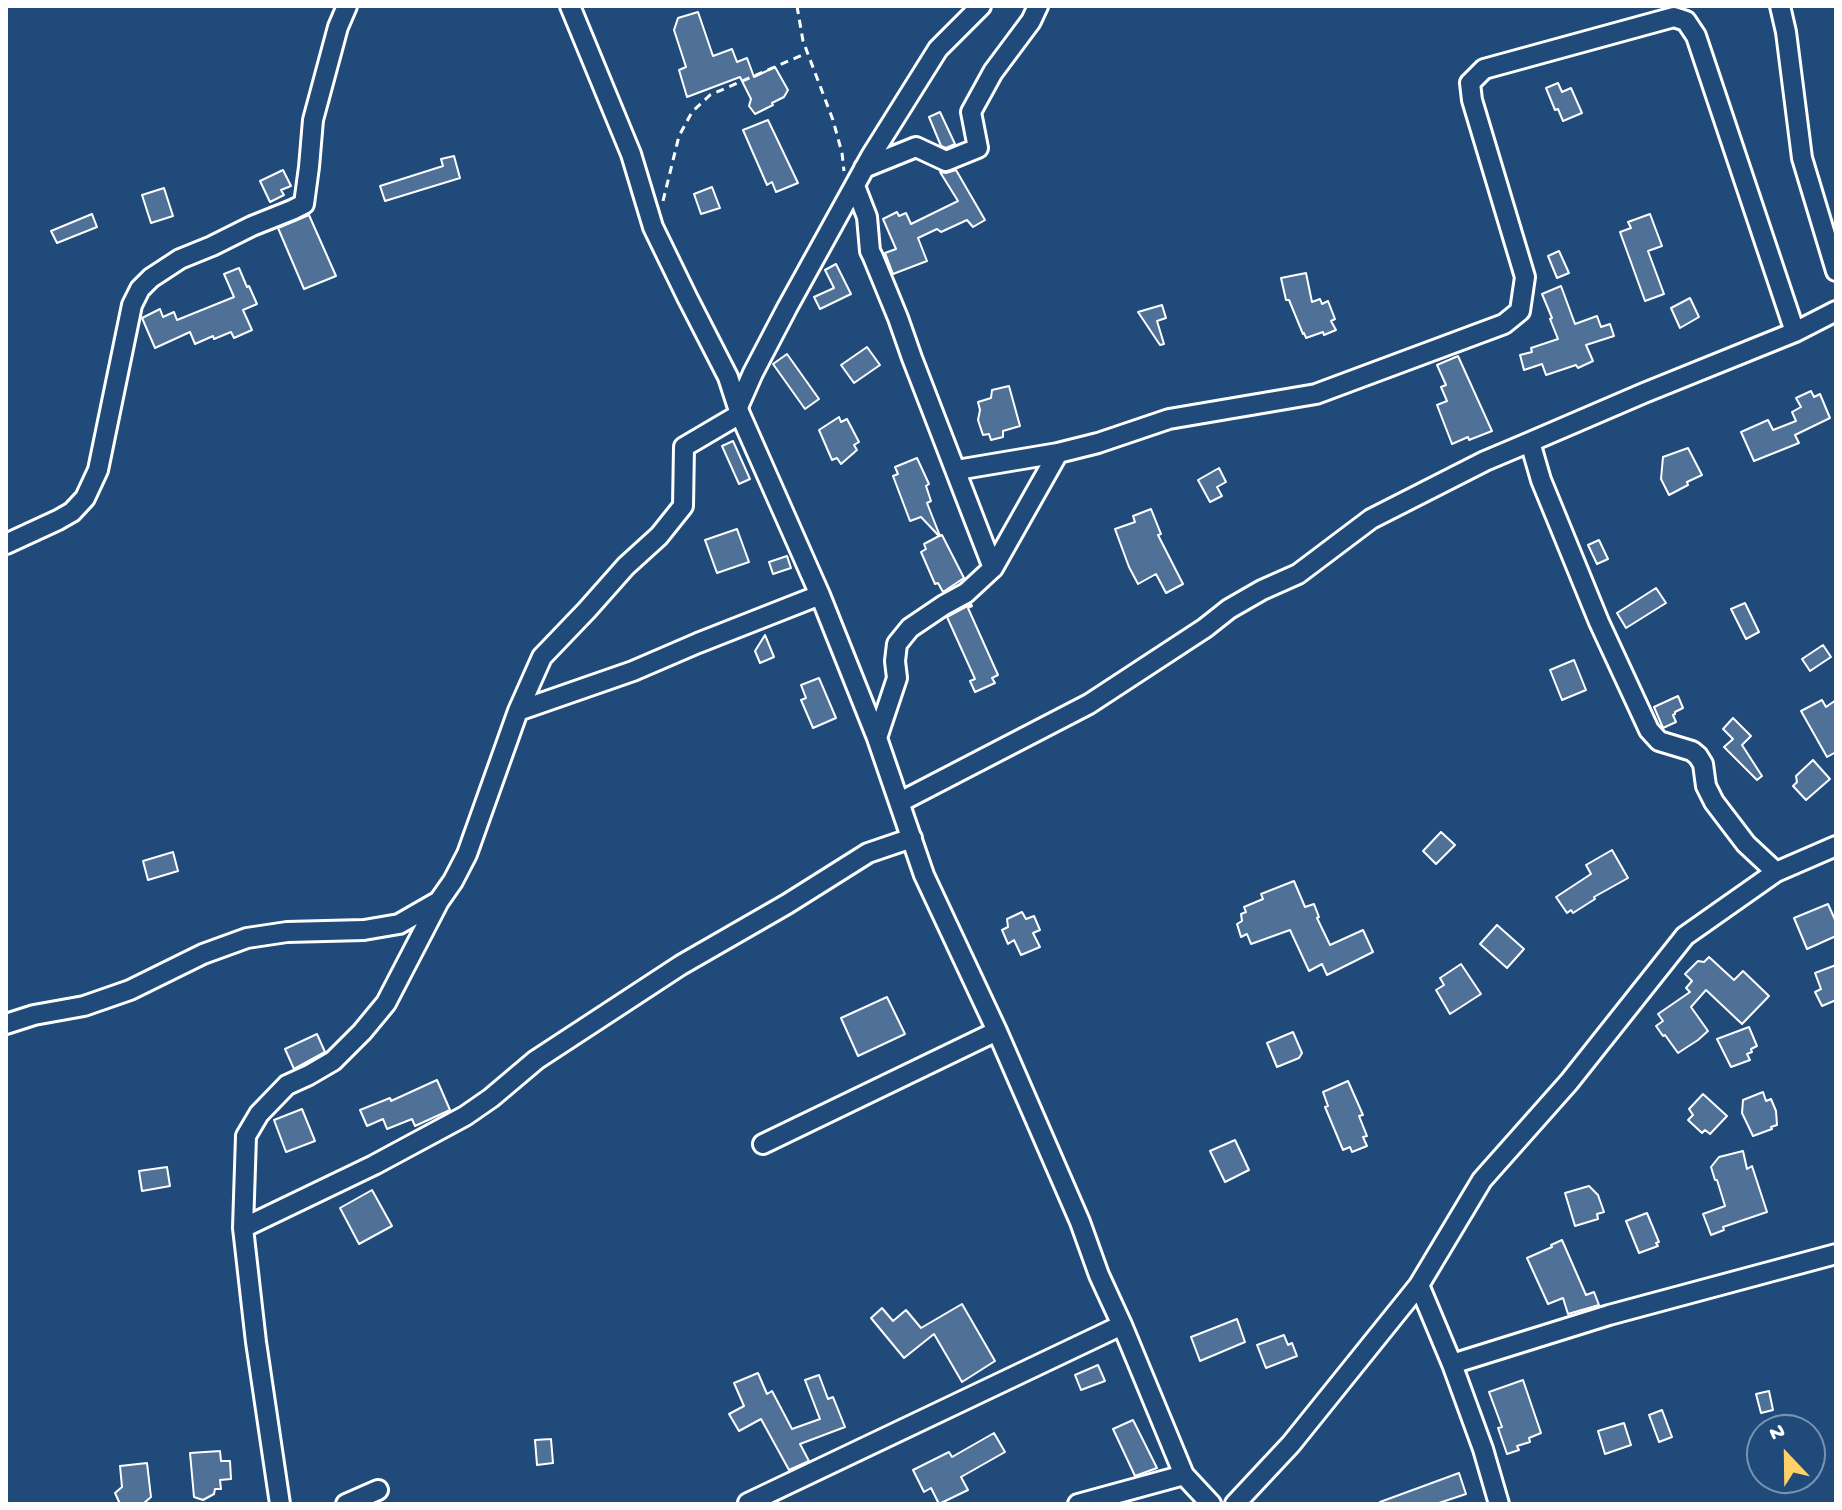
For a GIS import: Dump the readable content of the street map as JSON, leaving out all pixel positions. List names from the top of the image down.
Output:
{
  "north": "top"
}
